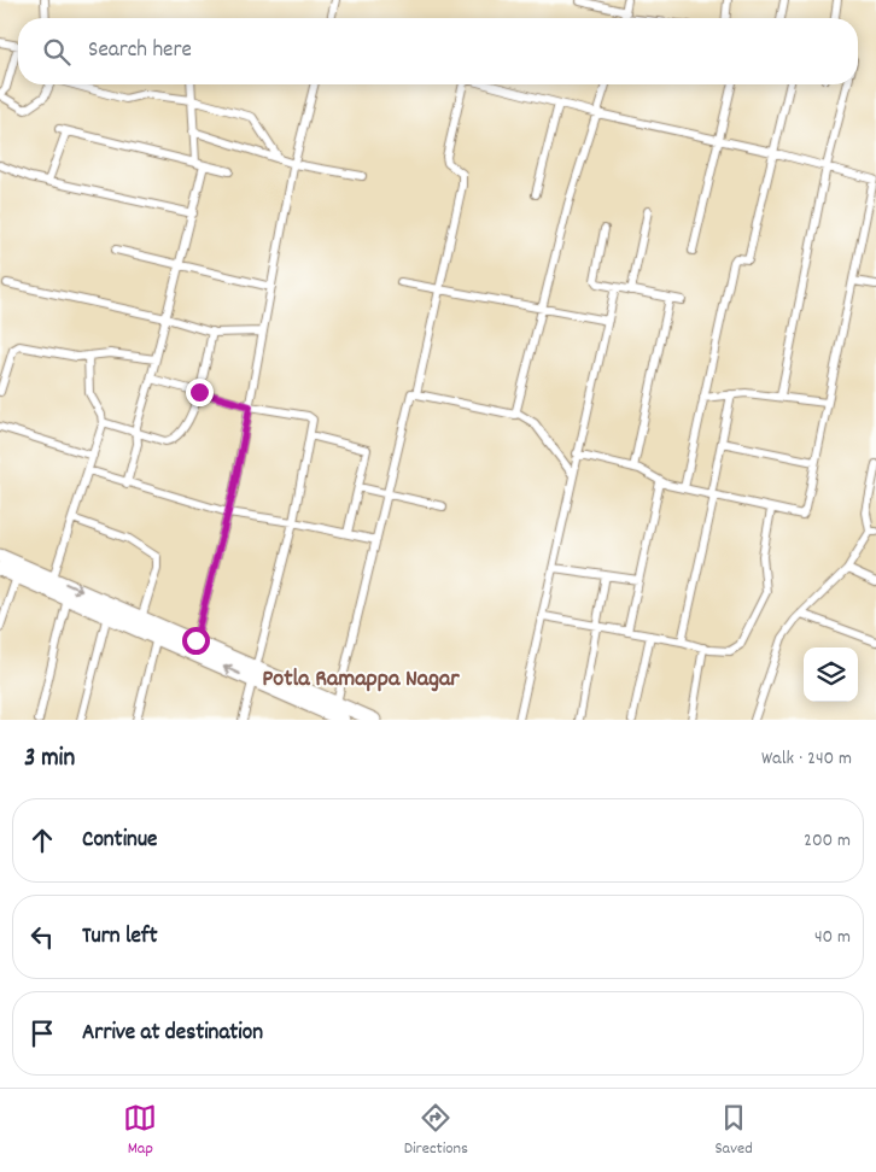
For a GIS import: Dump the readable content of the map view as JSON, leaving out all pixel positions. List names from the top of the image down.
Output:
{
  "districts": ["Potla Ramappa Nagar"],
  "page": {
    "search": "Search here",
    "heading": ["3 min", "Walk · 240 m"],
    "list": [
      ["Continue", "200 m"],
      ["Turn left", "40 m"],
      "Arrive at destination"
    ],
    "nav": ["Map", "Directions", "Saved"]
  }
}
